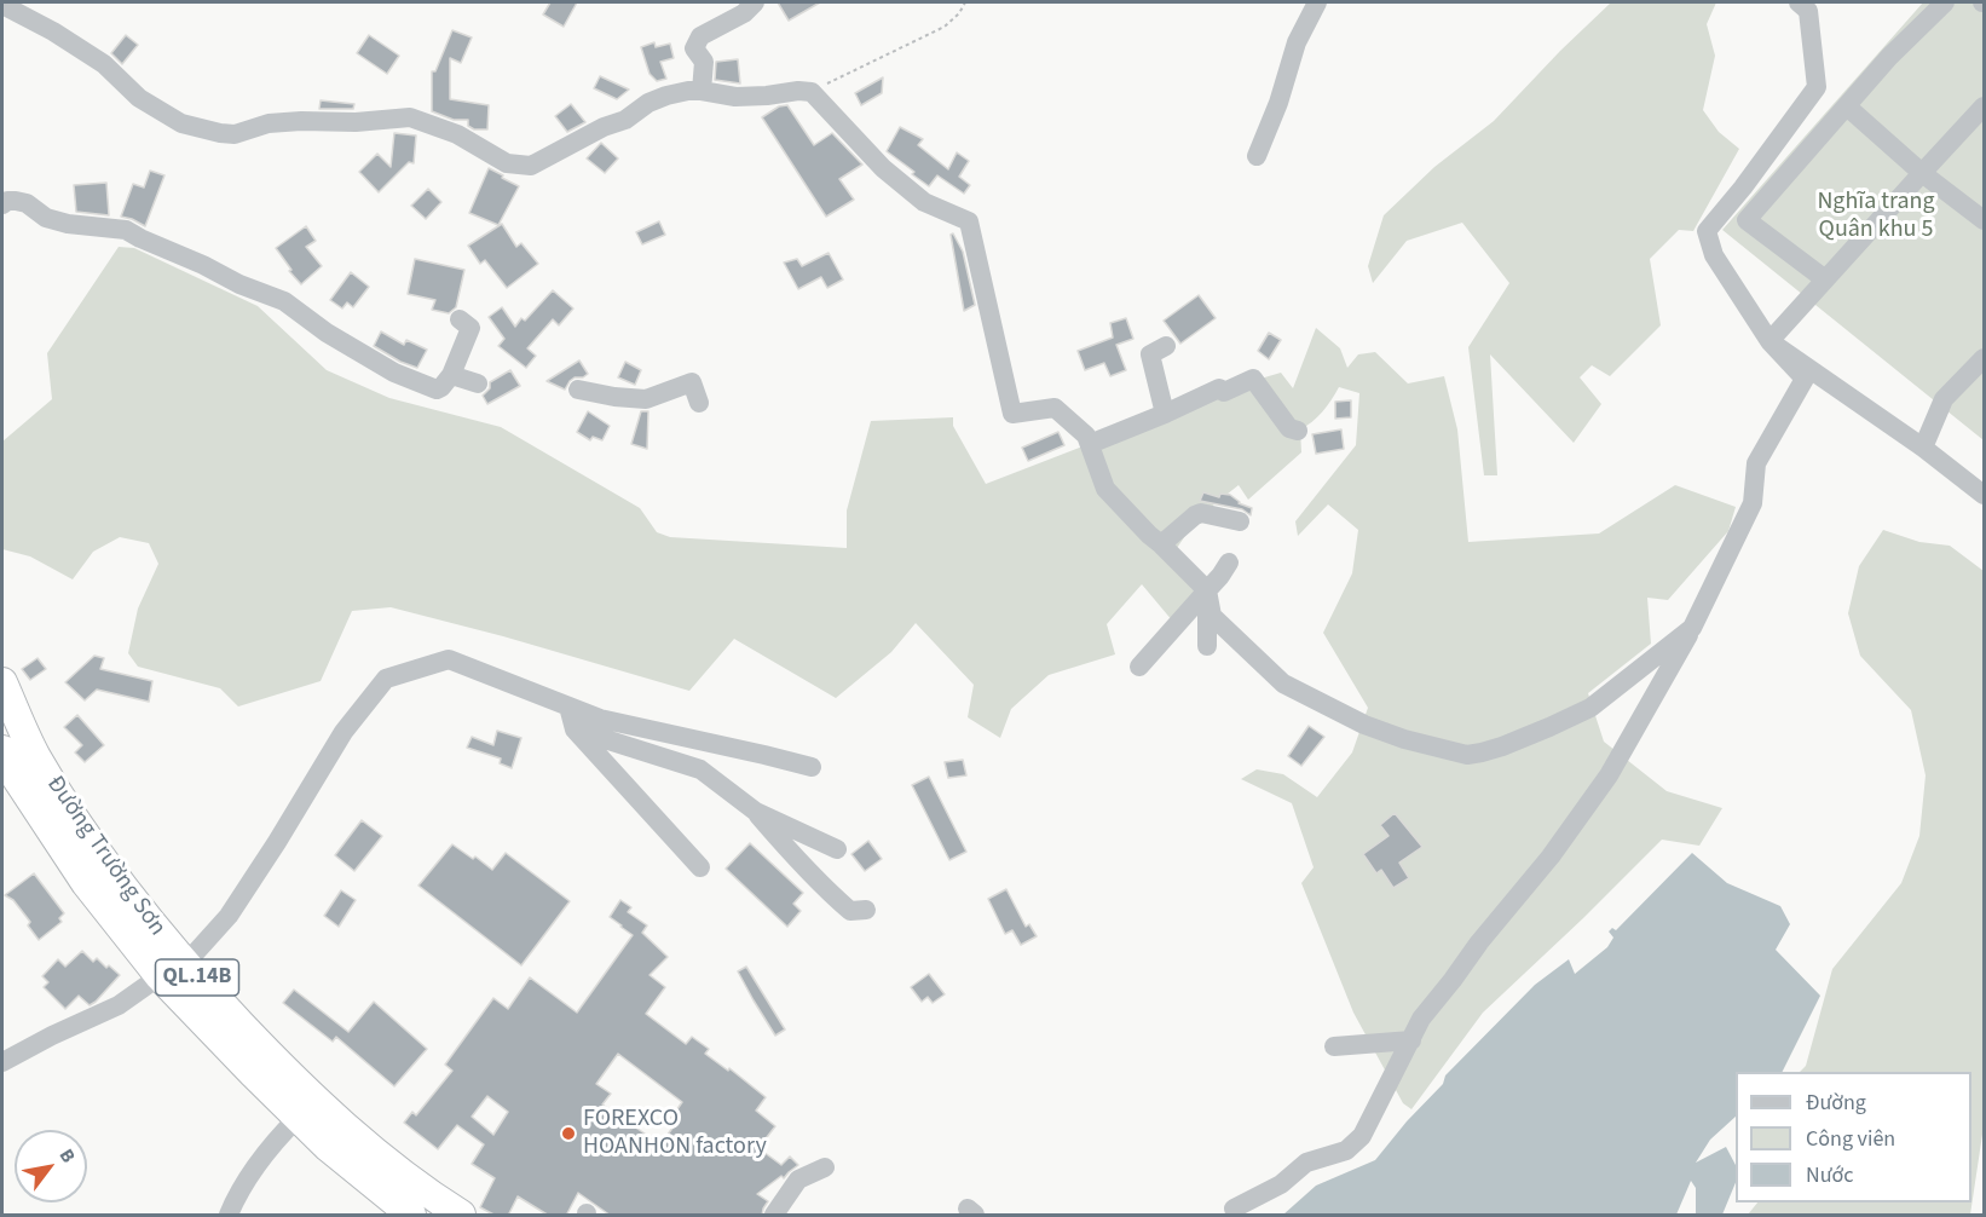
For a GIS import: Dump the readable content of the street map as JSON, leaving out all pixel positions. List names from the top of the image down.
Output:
{
  "streets": {
    "highway": ["Đường Trường Sơn", "QL.14B"]
  },
  "parks": ["Nghĩa trang Quân khu 5"],
  "places": ["FOREXCO HOANHON factory"],
  "legend": ["Đường", "Công viên", "Nước"],
  "north": "top right"
}
